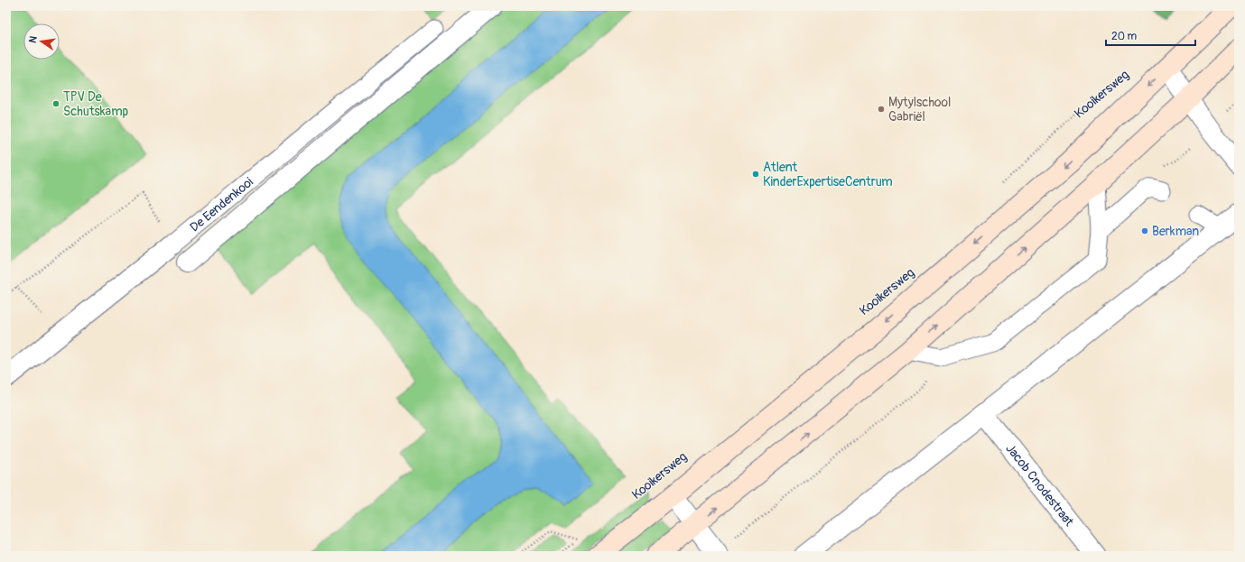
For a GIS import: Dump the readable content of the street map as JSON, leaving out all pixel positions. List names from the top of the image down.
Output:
{
  "streets": {
    "street": ["Kooikersweg", "De Eendenkooi", "Jacob Cnodestraat"]
  },
  "places": [
    "TPV De Schutskamp",
    "Mytylschool Gabriël",
    "Atlent KinderExpertiseCentrum",
    "Berkman"
  ],
  "scale_bar": "20 m",
  "north": "left"
}
